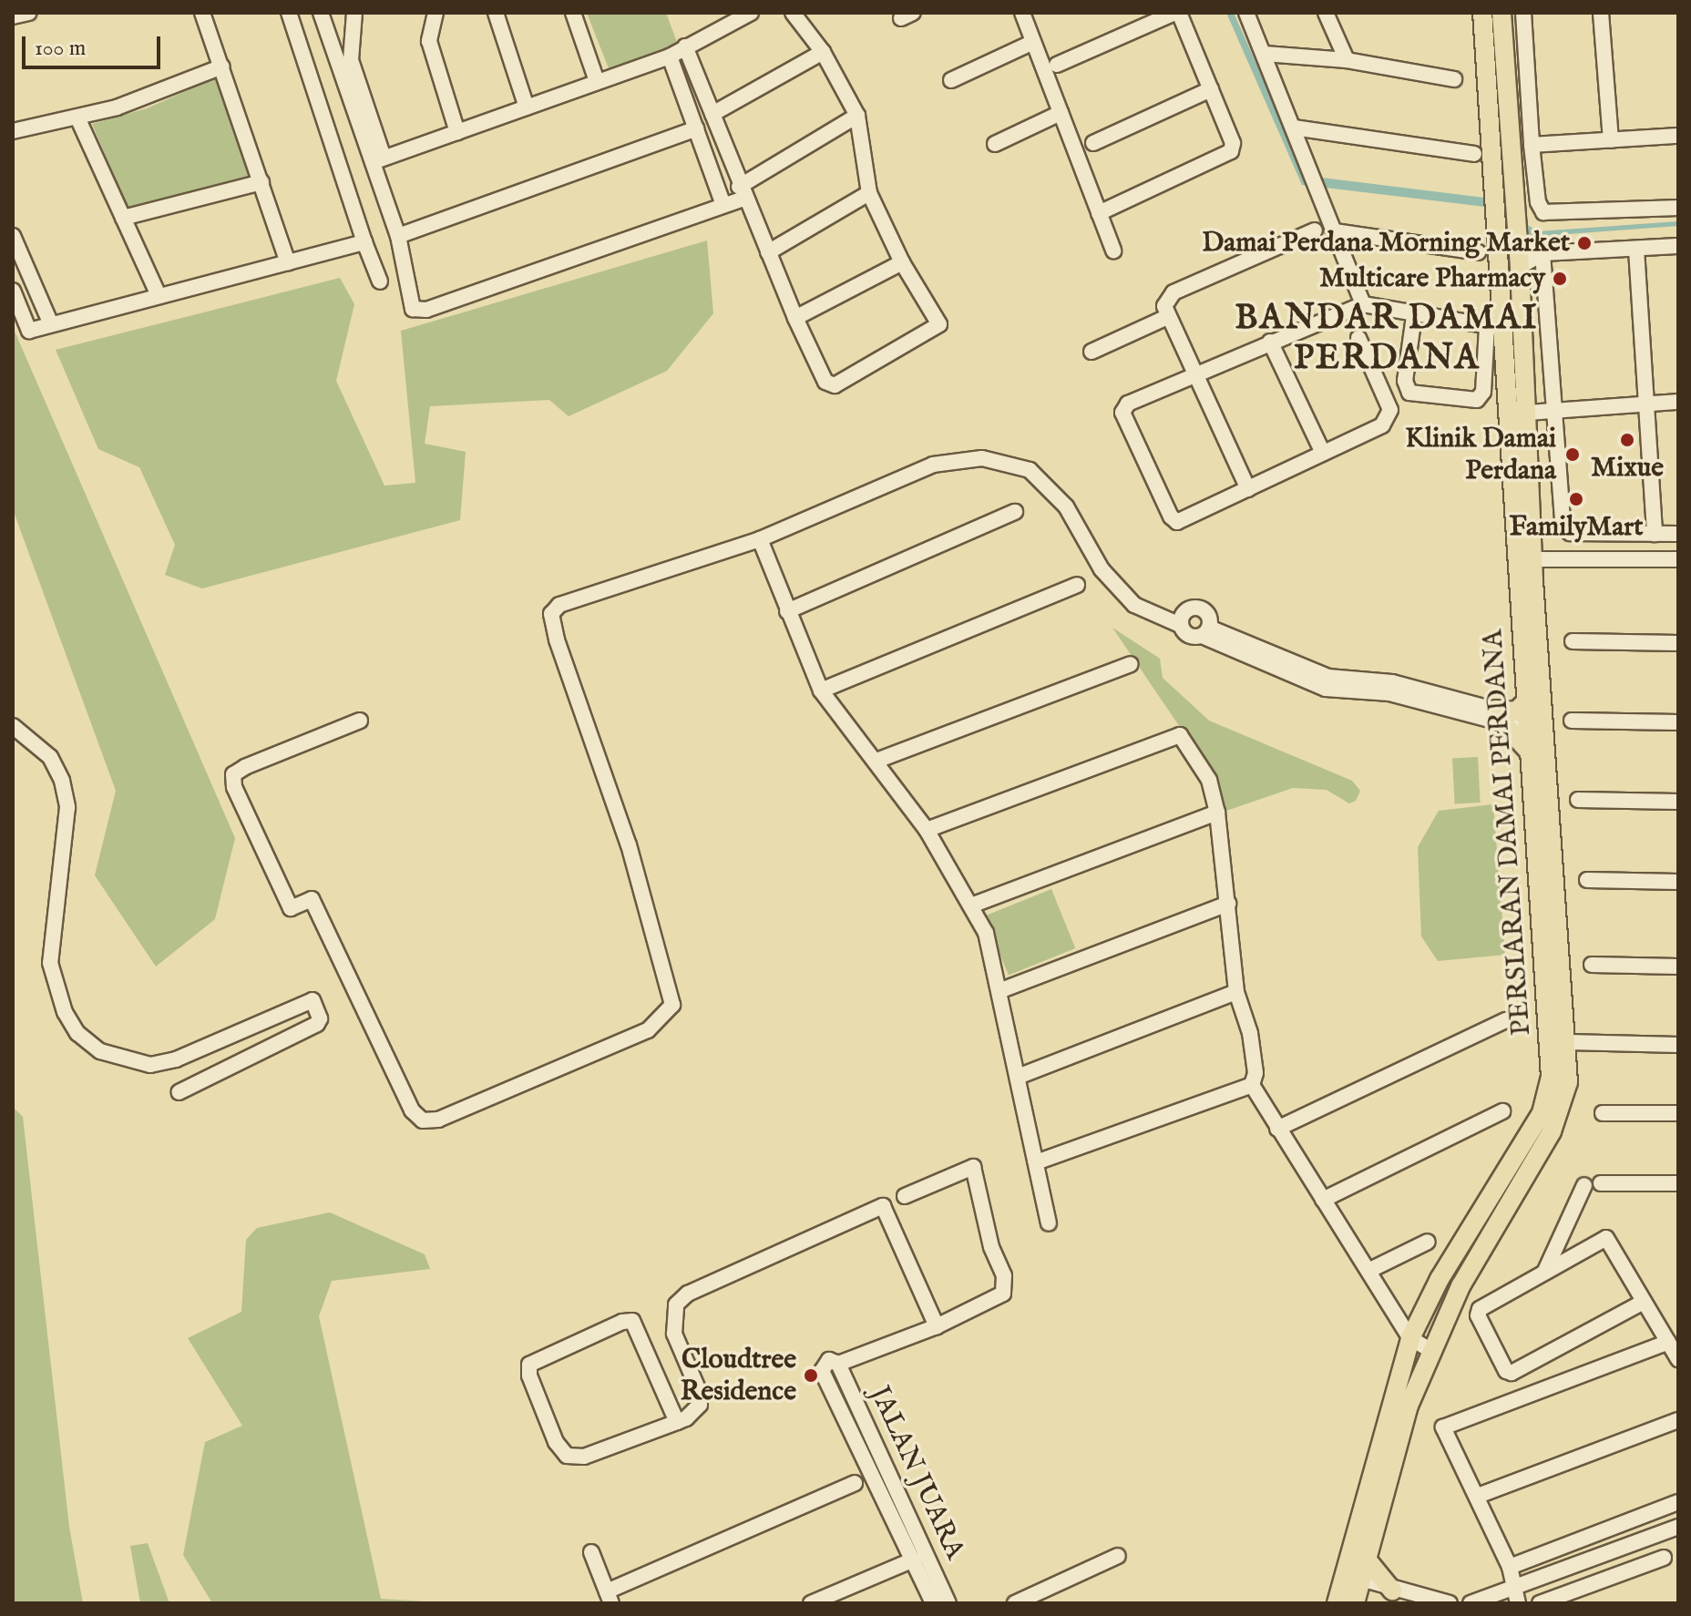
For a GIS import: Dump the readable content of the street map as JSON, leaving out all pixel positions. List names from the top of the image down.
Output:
{
  "streets": {
    "main road": ["PERSIARAN DAMAI PERDANA"],
    "street": ["JALAN JUARA"]
  },
  "districts": ["BANDAR DAMAI PERDANA"],
  "places": [
    "Damai Perdana Morning Market",
    "Multicare Pharmacy",
    "Mixue",
    "Klinik Damai Perdana",
    "FamilyMart",
    "Cloudtree Residence"
  ],
  "scale_bar": "100 m"
}
